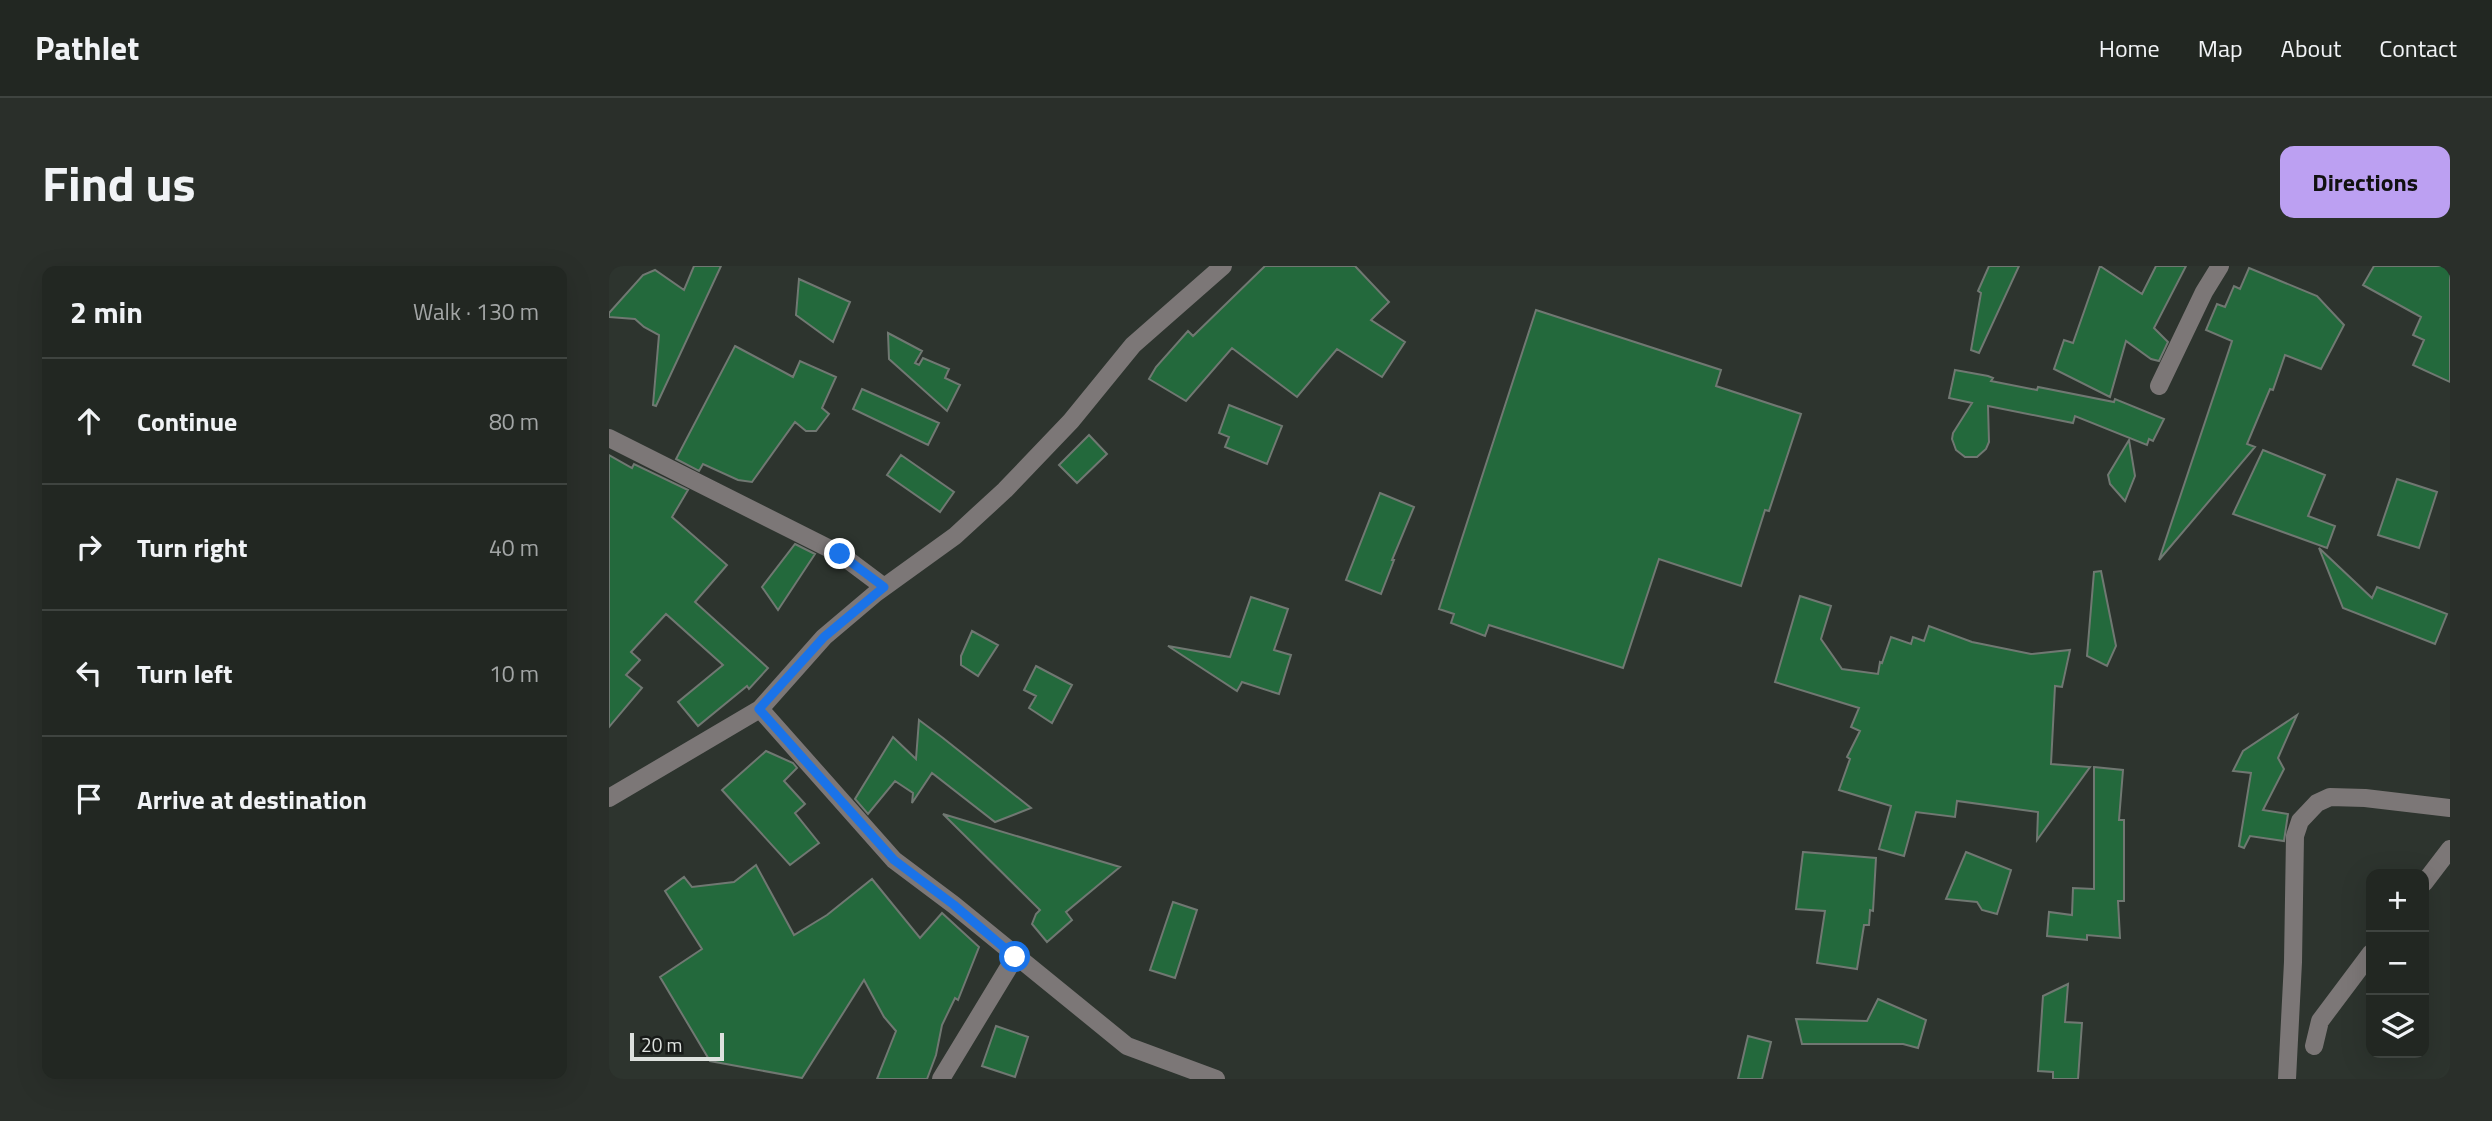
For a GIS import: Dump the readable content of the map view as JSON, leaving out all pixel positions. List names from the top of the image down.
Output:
{
  "scale_bar": "20 m",
  "page": {
    "header": "Pathlet",
    "nav": [
      "Home",
      "Map",
      "About",
      "Contact"
    ],
    "title": "Find us",
    "buttons": "Directions",
    "heading": ["2 min", "Walk · 130 m"],
    "list": [
      ["Continue", "80 m"],
      ["Turn right", "40 m"],
      ["Turn left", "10 m"],
      "Arrive at destination"
    ],
    "map_buttons": ["+", "−"],
    "scale": "20 m"
  }
}
